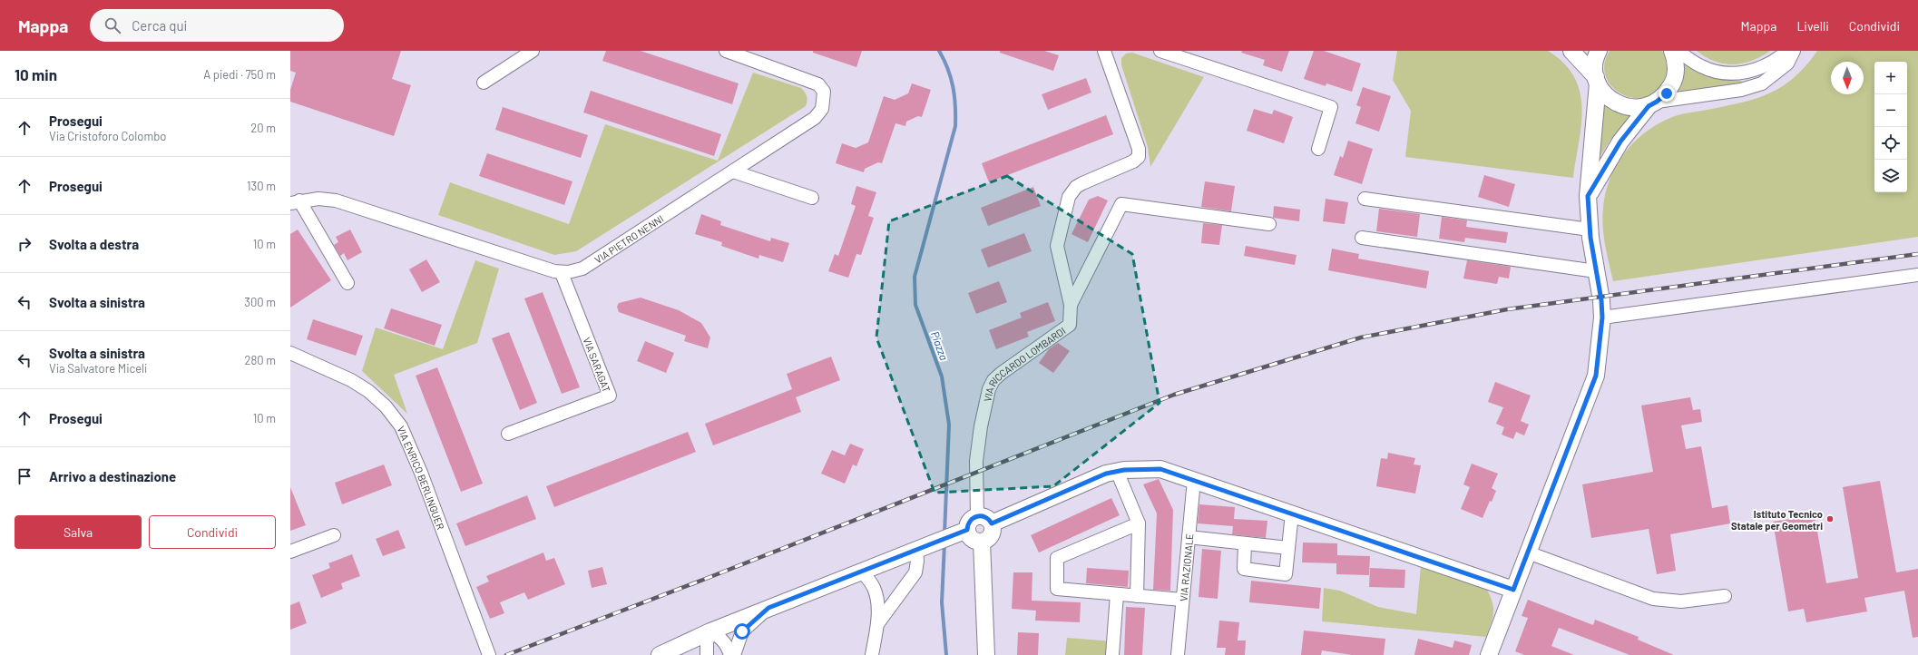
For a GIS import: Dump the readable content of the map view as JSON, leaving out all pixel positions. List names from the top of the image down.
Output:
{
  "streets": {
    "street": [
      "VIA PIETRO NENNI",
      "VIA SARAGAT",
      "VIA RICCARDO LOMBARDI",
      "VIA ENRICO BERLINGUER",
      "VIA RAZIONALE"
    ]
  },
  "crossings": [
    ["VIA PIETRO NENNI", "VIA SARAGAT"]
  ],
  "water": ["Piazza"],
  "places": ["Istituto Tecnico Statale per Geometri"],
  "north": "bottom",
  "page": {
    "header": "Mappa",
    "search": "Cerca qui",
    "nav": ["Mappa", "Livelli", "Condividi"],
    "heading": ["10 min", "A piedi · 750 m"],
    "map_buttons": ["+", "−"],
    "list": [
      ["Prosegui", "Via Cristoforo Colombo", "20 m"],
      ["Prosegui", "130 m"],
      ["Svolta a destra", "10 m"],
      ["Svolta a sinistra", "300 m"],
      ["Svolta a sinistra", "Via Salvatore Miceli", "280 m"],
      ["Prosegui", "10 m"],
      "Arrivo a destinazione"
    ],
    "buttons": ["Salva", "Condividi"]
  }
}
